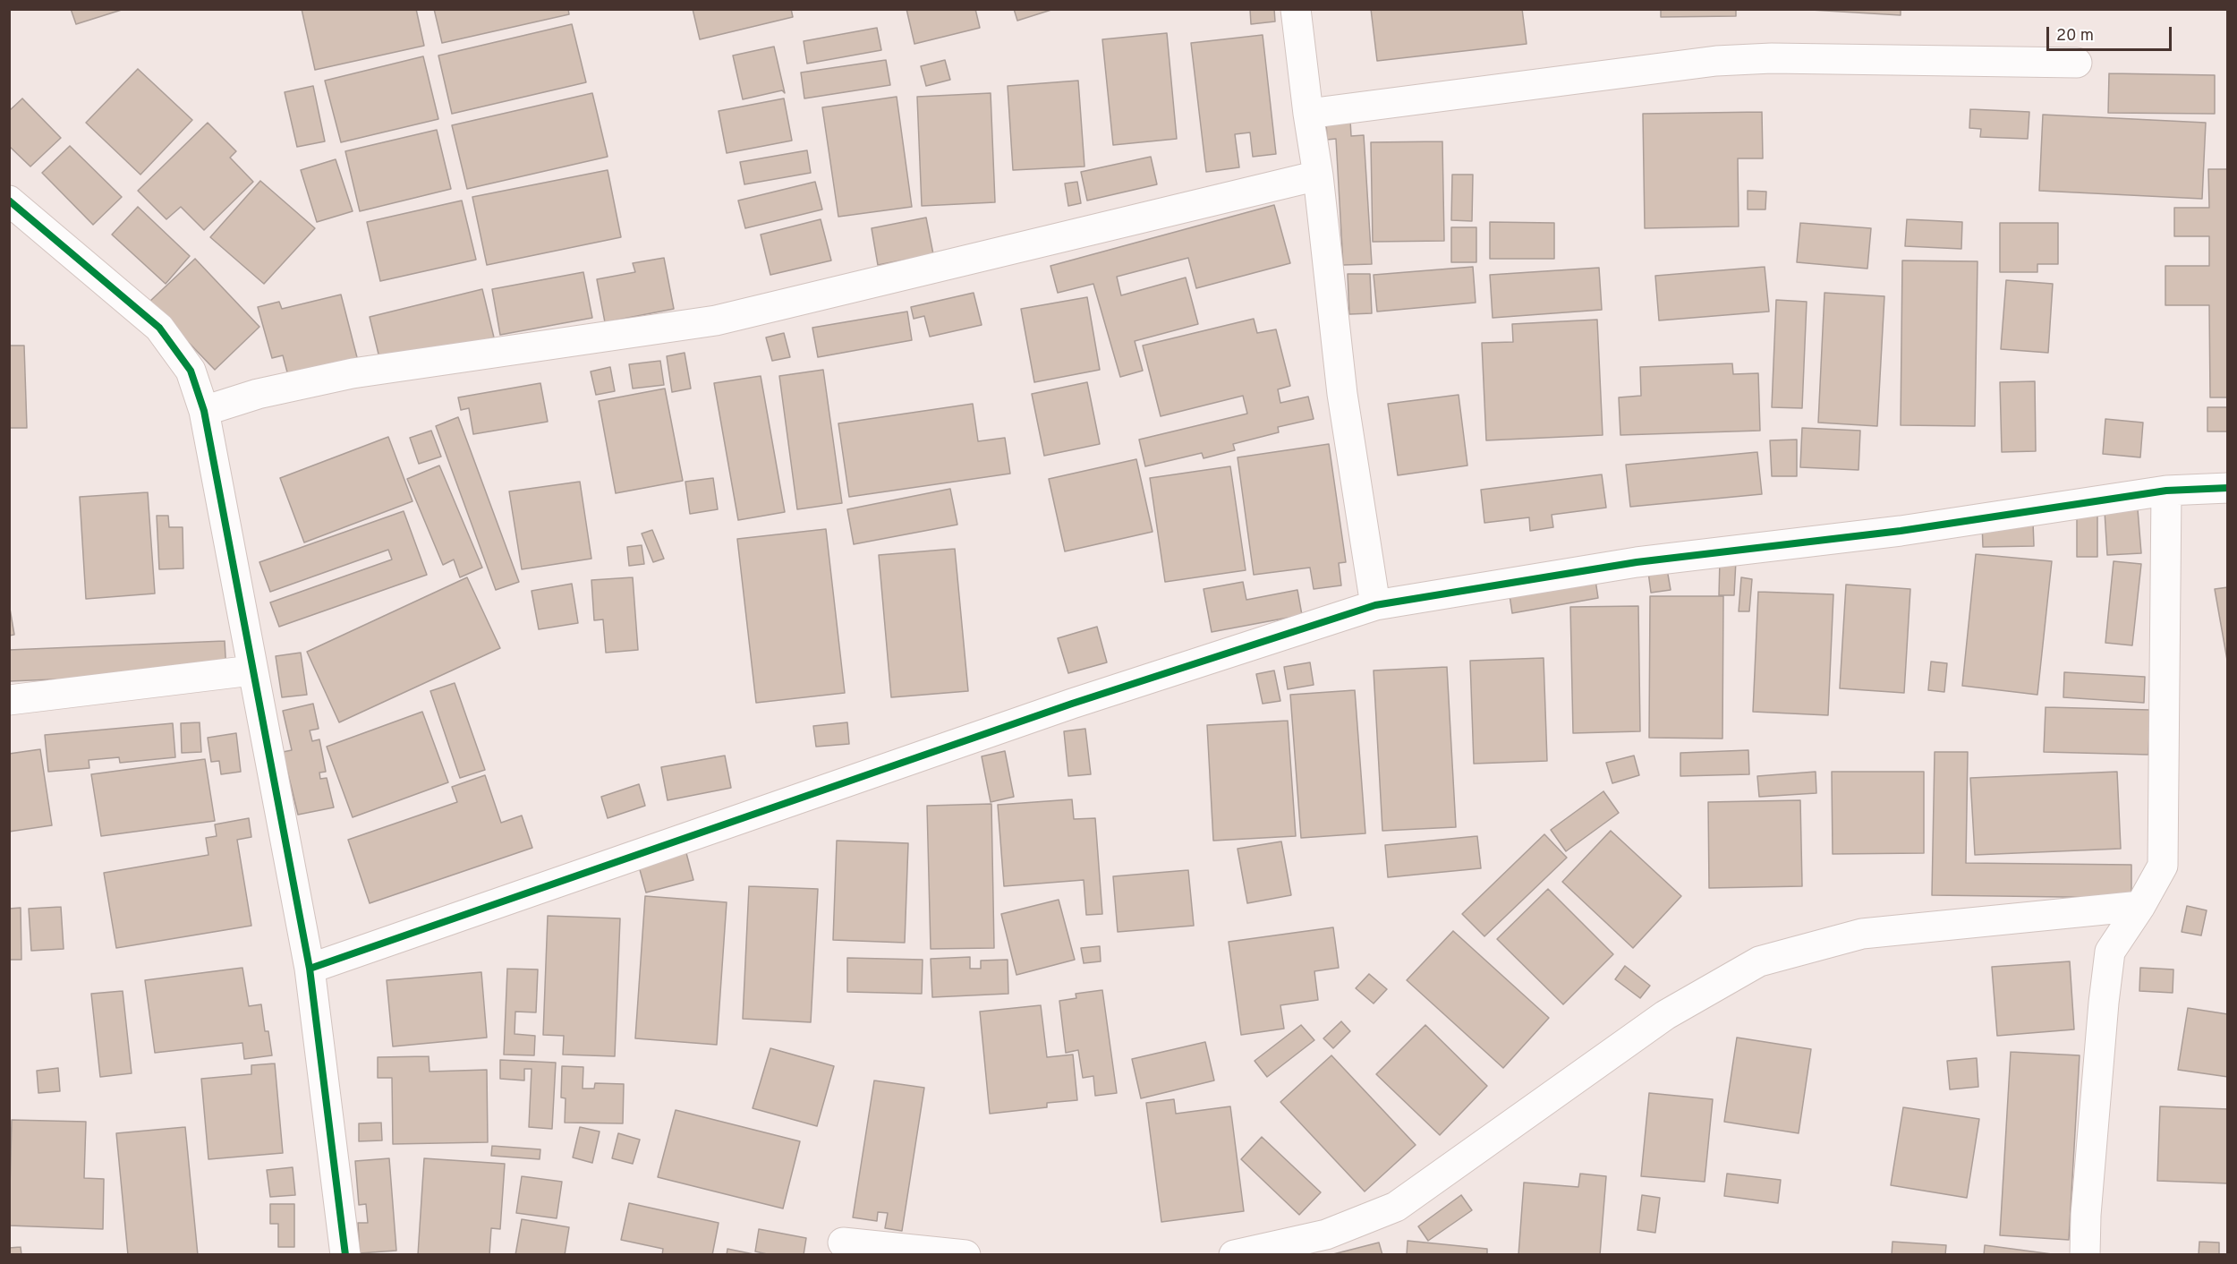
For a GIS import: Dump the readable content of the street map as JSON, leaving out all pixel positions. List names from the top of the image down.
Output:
{
  "scale_bar": "20 m"
}
